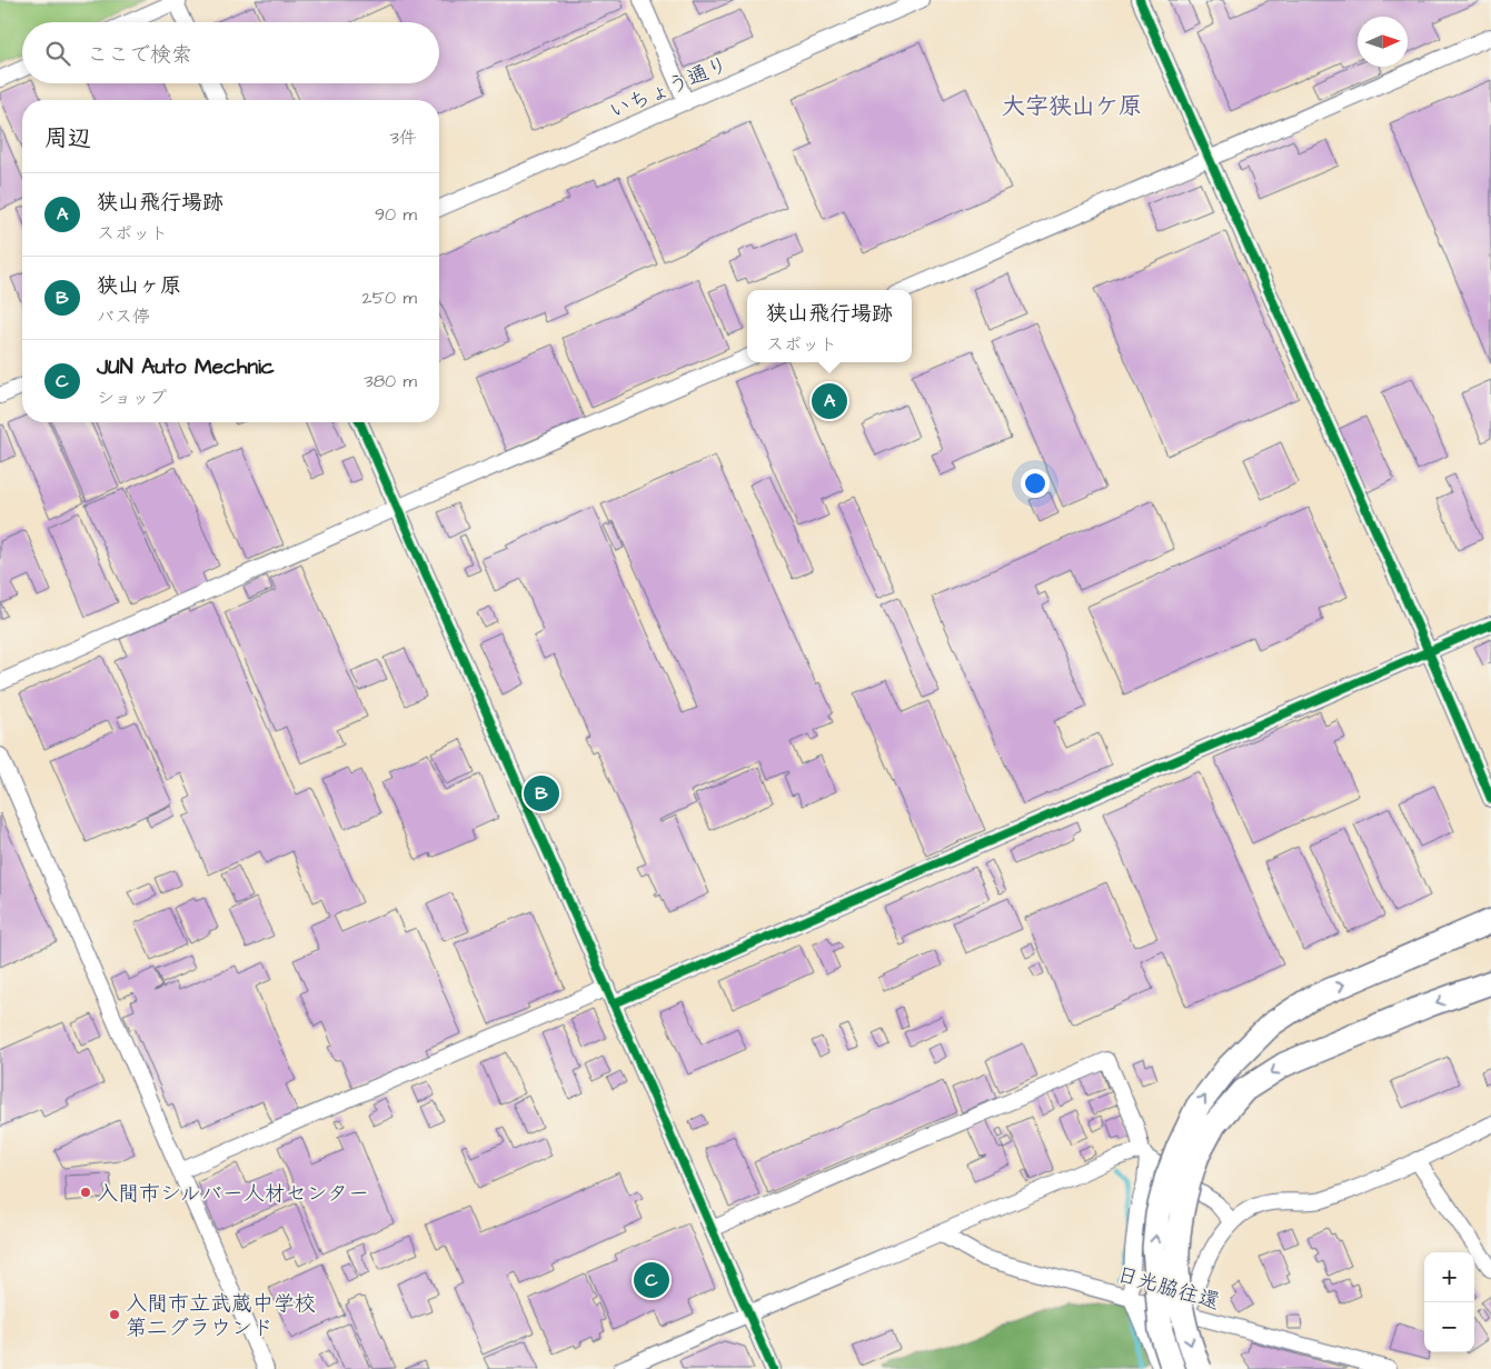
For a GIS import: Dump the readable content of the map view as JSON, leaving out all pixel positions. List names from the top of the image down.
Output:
{
  "streets": {
    "street": ["いちょう通り", "日光脇往還"]
  },
  "districts": ["大字狭山ケ原"],
  "places": ["入間市シルバー人材センター", "入間市立武蔵中学校 第二グラウンド"],
  "north": "right",
  "page": {
    "search": "ここで検索",
    "heading": ["周辺", "3件"],
    "list": [
      {
        "mark": "A",
        "name": "狭山飛行場跡",
        "note": "スポット",
        "value": "90 m"
      },
      {
        "mark": "B",
        "name": "狭山ヶ原",
        "note": "バス停",
        "value": "250 m"
      },
      {
        "mark": "C",
        "name": "JUN Auto Mechnic",
        "note": "ショップ",
        "value": "380 m"
      }
    ],
    "popup": ["狭山飛行場跡", "スポット"],
    "pins": ["A", "B", "C"],
    "map_buttons": ["+", "−"]
  }
}
